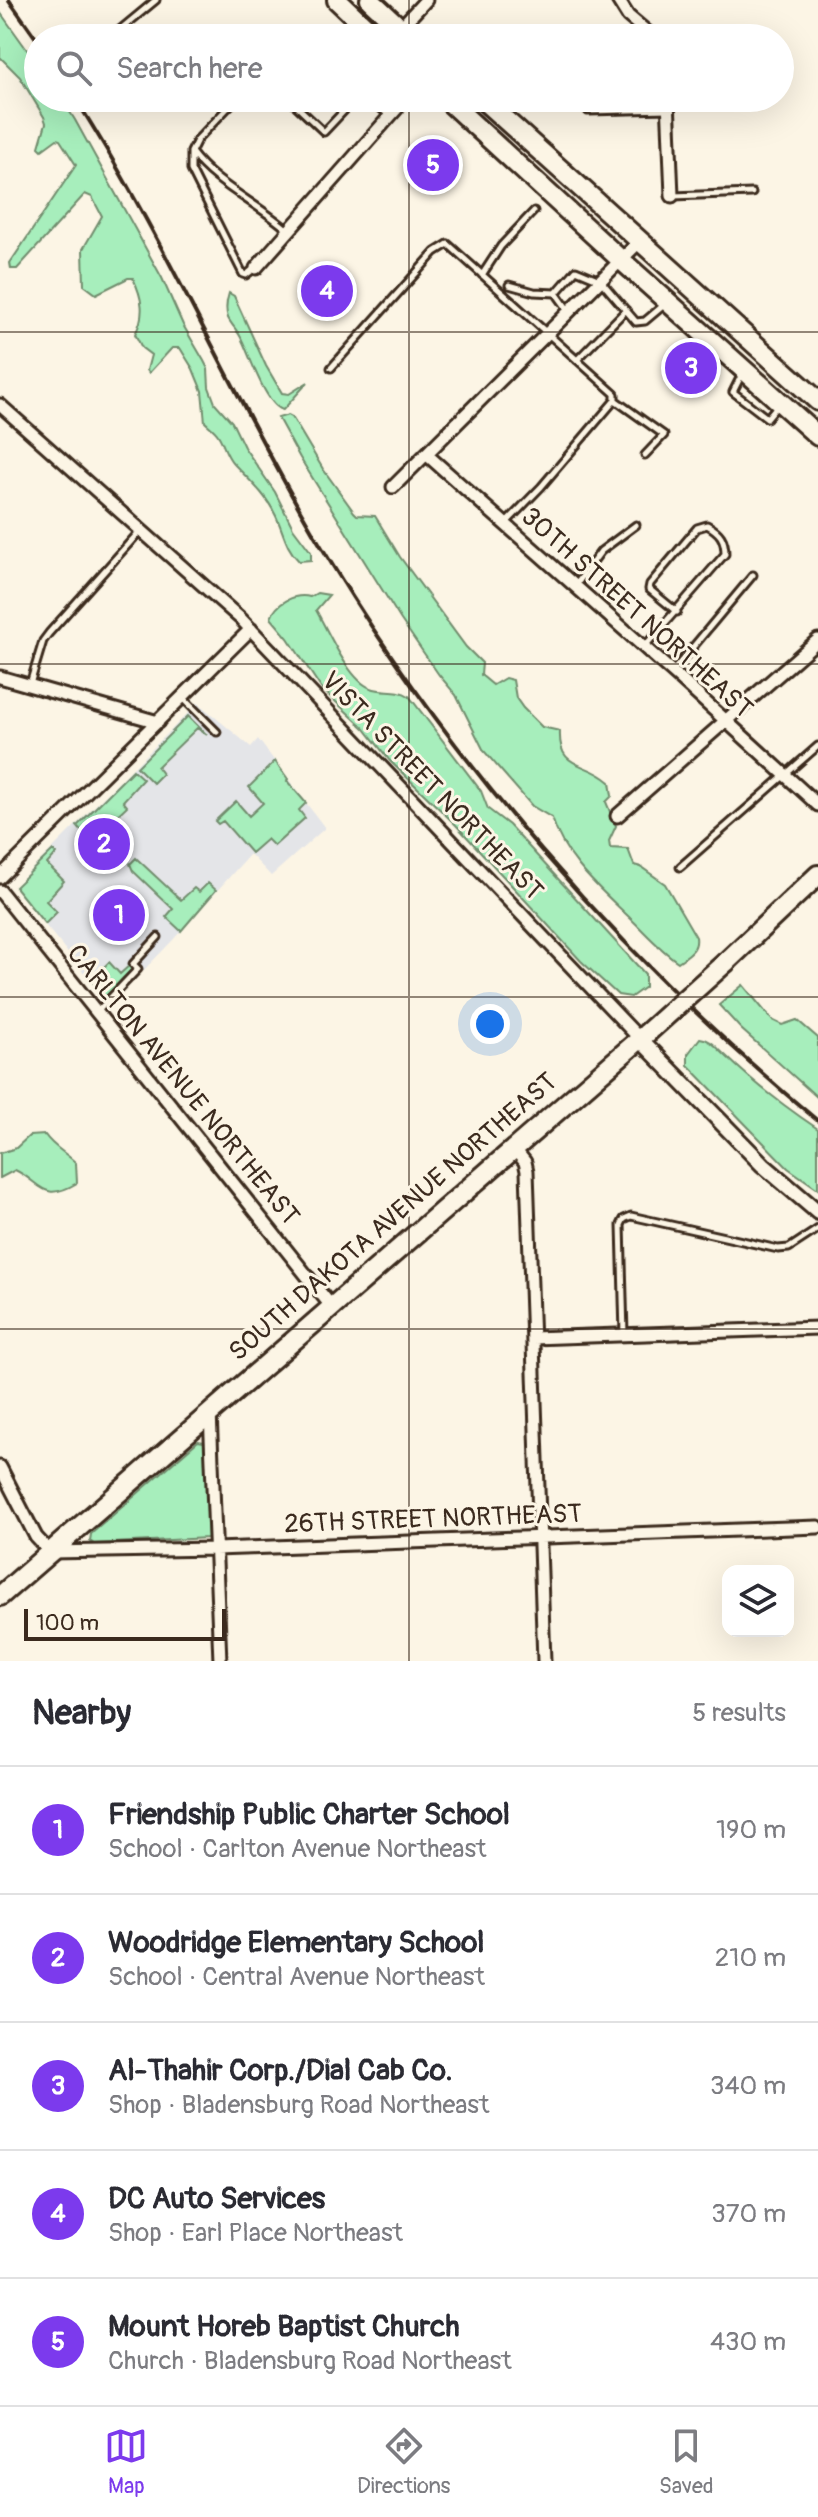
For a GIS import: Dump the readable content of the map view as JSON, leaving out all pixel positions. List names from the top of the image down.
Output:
{
  "streets": {
    "main road": ["SOUTH DAKOTA AVENUE NORTHEAST"],
    "street": [
      "30TH STREET NORTHEAST",
      "VISTA STREET NORTHEAST",
      "CARLTON AVENUE NORTHEAST",
      "26TH STREET NORTHEAST"
    ]
  },
  "crossings": [
    ["VISTA STREET NORTHEAST", "SOUTH DAKOTA AVENUE NORTHEAST"],
    ["CARLTON AVENUE NORTHEAST", "SOUTH DAKOTA AVENUE NORTHEAST"],
    ["SOUTH DAKOTA AVENUE NORTHEAST", "26TH STREET NORTHEAST"]
  ],
  "scale_bar": "100 m",
  "page": {
    "search": "Search here",
    "pins": [
      "5",
      "4",
      "3",
      "2",
      "1"
    ],
    "scale": "100 m",
    "heading": ["Nearby", "5 results"],
    "list": [
      {
        "mark": "1",
        "name": "Friendship Public Charter School",
        "note": "School · Carlton Avenue Northeast",
        "value": "190 m"
      },
      {
        "mark": "2",
        "name": "Woodridge Elementary School",
        "note": "School · Central Avenue Northeast",
        "value": "210 m"
      },
      {
        "mark": "3",
        "name": "Al-Thahir Corp./Dial Cab Co.",
        "note": "Shop · Bladensburg Road Northeast",
        "value": "340 m"
      },
      {
        "mark": "4",
        "name": "DC Auto Services",
        "note": "Shop · Earl Place Northeast",
        "value": "370 m"
      },
      {
        "mark": "5",
        "name": "Mount Horeb Baptist Church",
        "note": "Church · Bladensburg Road Northeast",
        "value": "430 m"
      }
    ],
    "nav": ["Map", "Directions", "Saved"]
  }
}
